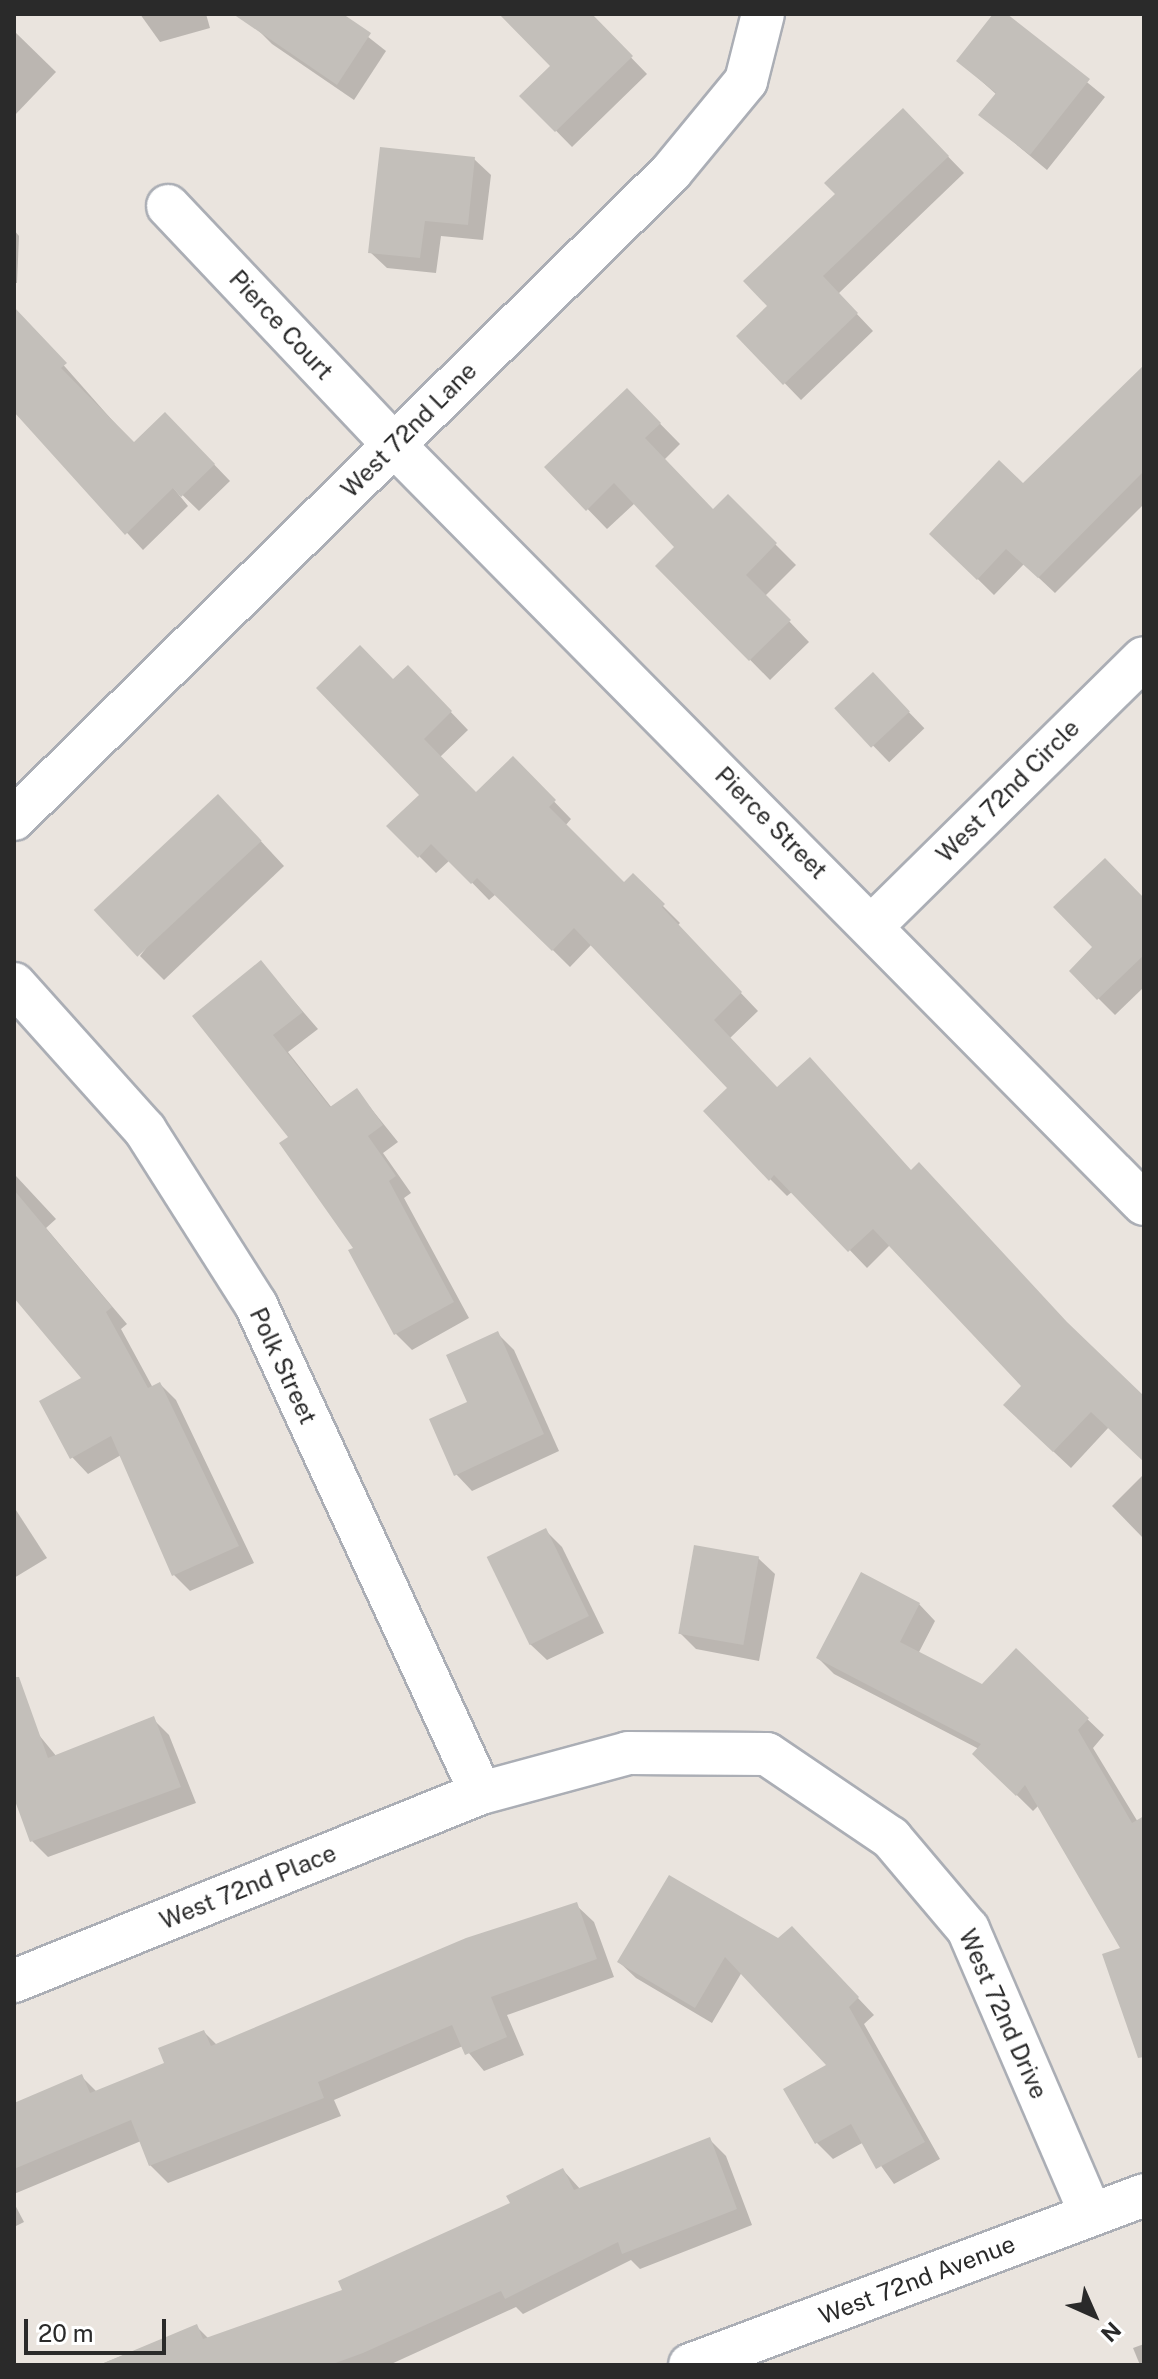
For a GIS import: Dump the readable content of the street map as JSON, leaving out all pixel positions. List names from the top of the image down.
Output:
{
  "streets": {
    "street": [
      "Pierce Court",
      "West 72nd Lane",
      "West 72nd Circle",
      "Pierce Street",
      "Polk Street",
      "West 72nd Place",
      "West 72nd Drive",
      "West 72nd Avenue"
    ]
  },
  "crossings": [
    ["Pierce Court", "West 72nd Lane"],
    ["Pierce Court", "Pierce Street"],
    ["West 72nd Lane", "Pierce Street"],
    ["West 72nd Circle", "Pierce Street"],
    ["Polk Street", "West 72nd Place"],
    ["Polk Street", "West 72nd Drive"],
    ["West 72nd Place", "West 72nd Drive"],
    ["West 72nd Drive", "West 72nd Avenue"]
  ],
  "scale_bar": "20 m",
  "north": "bottom right"
}
